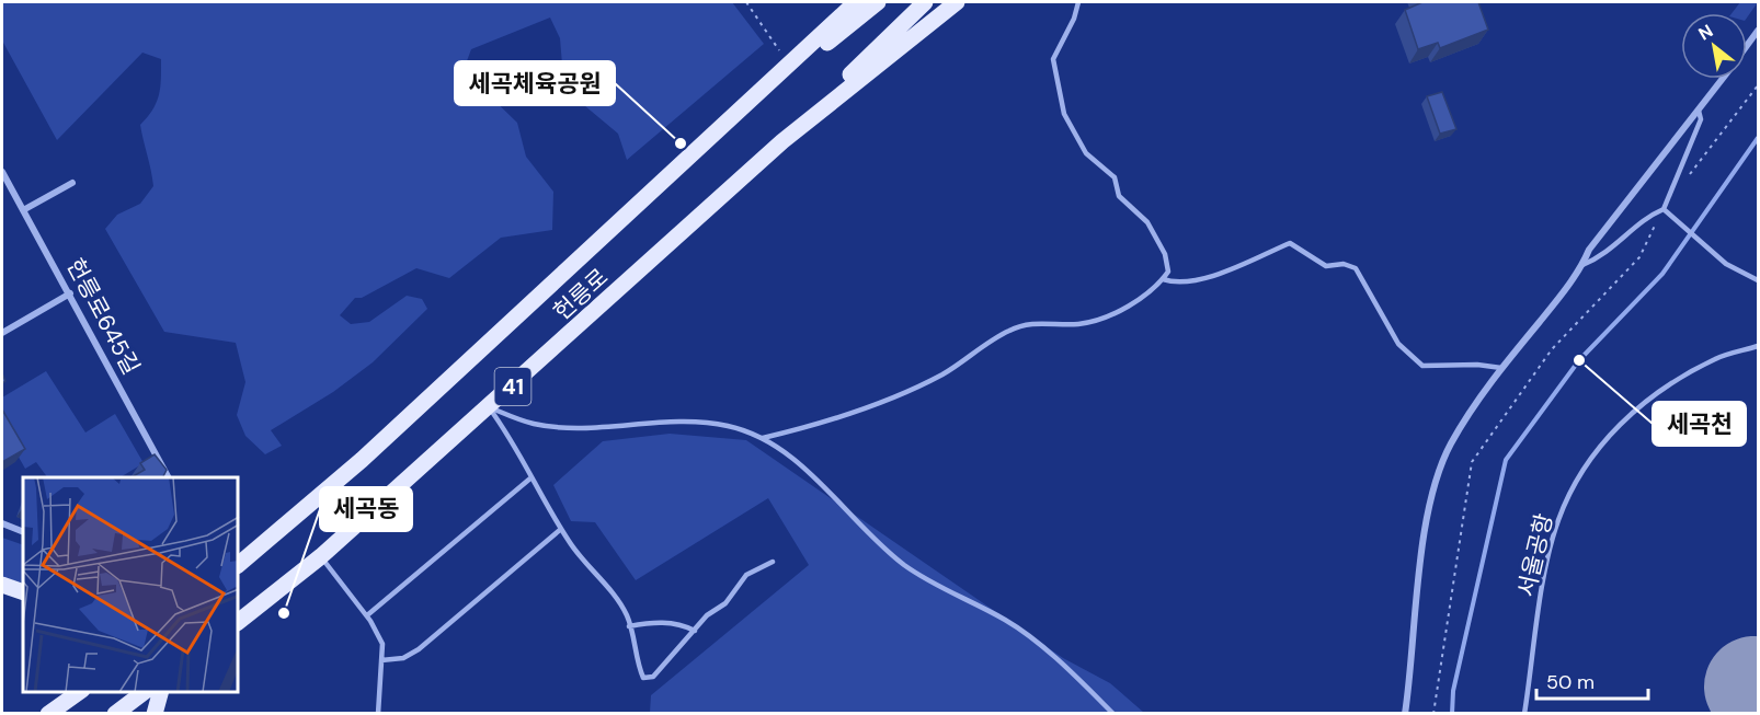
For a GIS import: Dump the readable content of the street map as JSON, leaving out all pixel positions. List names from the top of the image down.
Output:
{
  "streets": {
    "main road": ["헌릉로", "41"],
    "street": ["헌릉로645길"],
    "lane": ["서울공항"]
  },
  "places": ["세곡체육공원", "세곡천", "세곡동"],
  "scale_bar": "50 m",
  "north": "top left"
}
